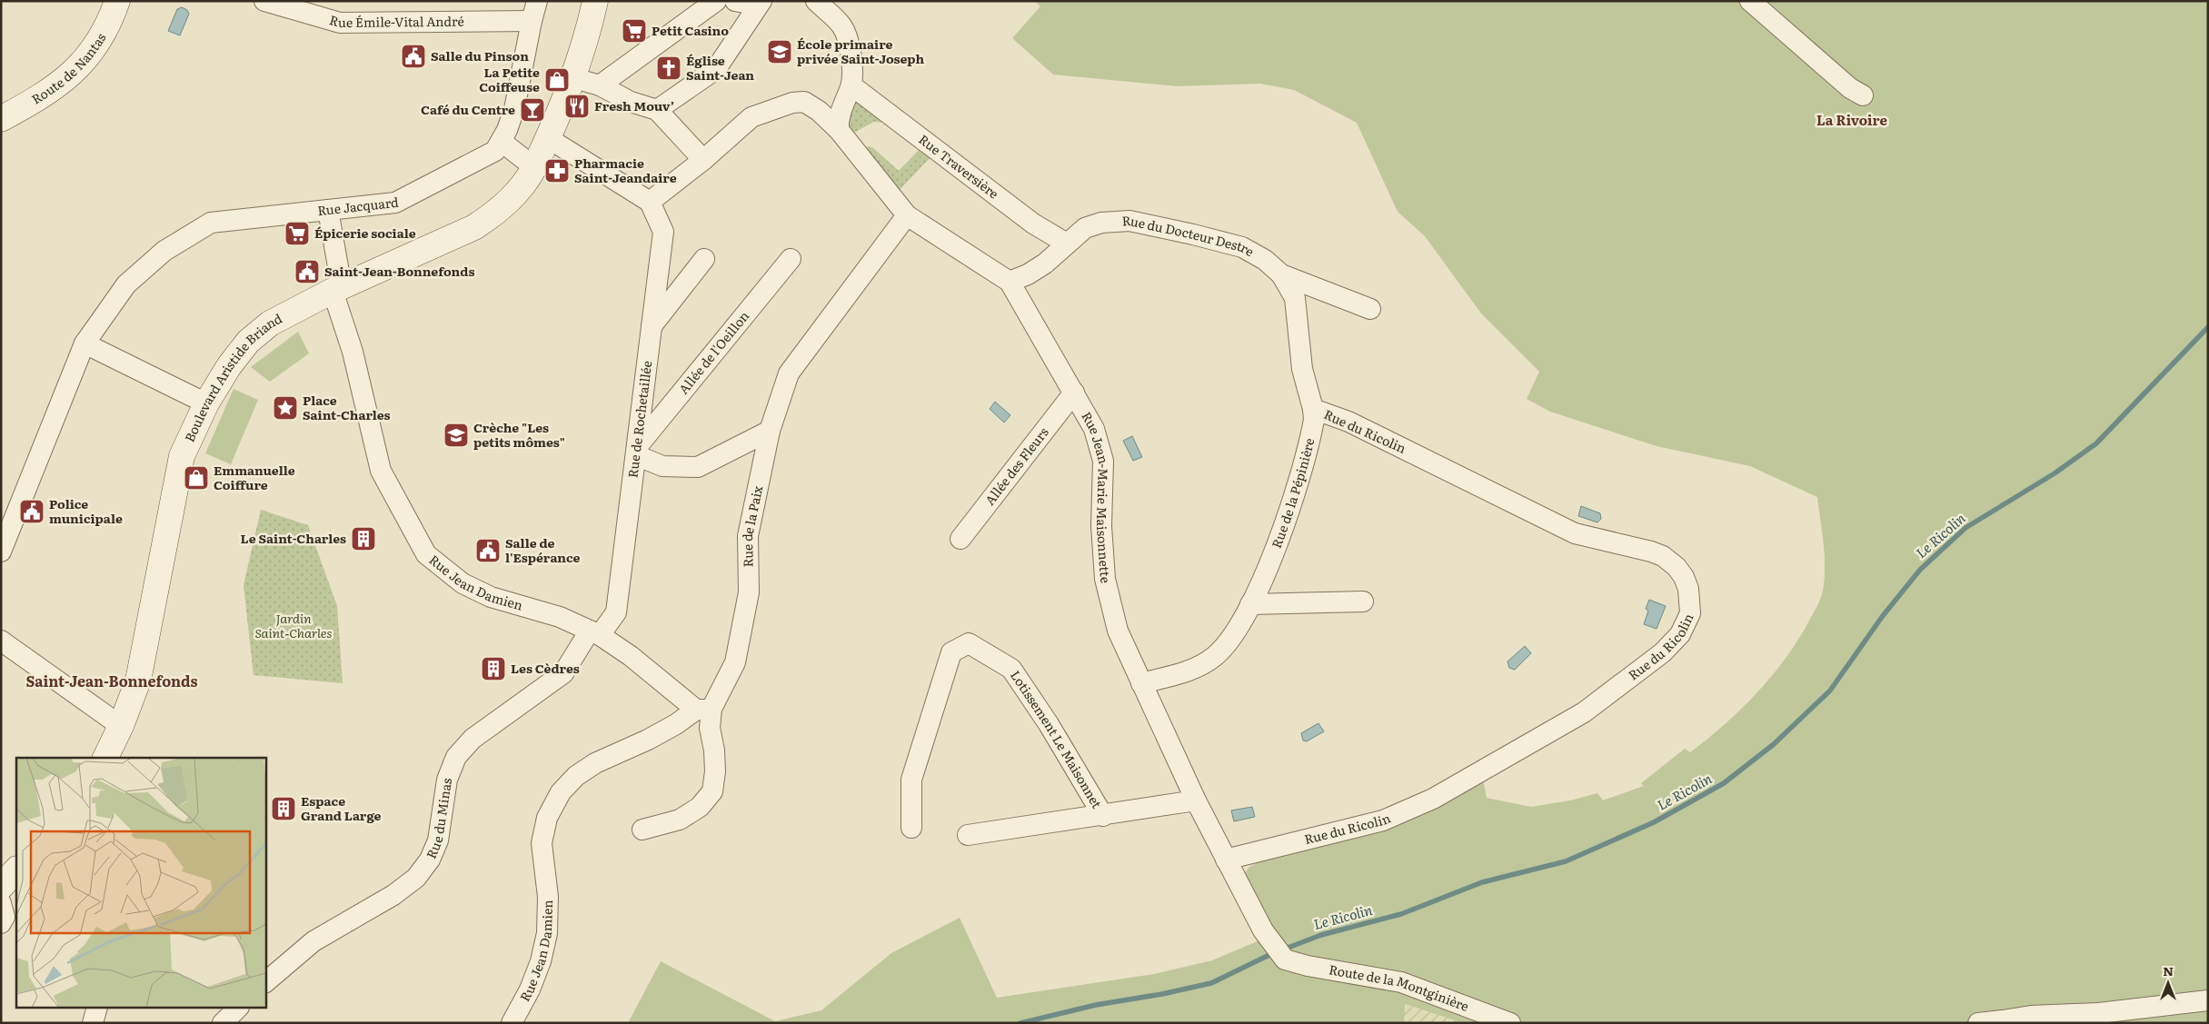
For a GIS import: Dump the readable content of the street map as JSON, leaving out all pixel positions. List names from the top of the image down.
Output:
{
  "streets": {
    "main road": ["Route de Nantas", "Boulevard Aristide Briand"],
    "street": [
      "Rue Émile-Vital André",
      "Rue Traversière",
      "Rue Jacquard",
      "Rue du Docteur Destre",
      "Allée de l'Oeillon",
      "Rue de Rochetaillée",
      "Rue du Ricolin",
      "Allée des Fleurs",
      "Rue de la Pépinière",
      "Rue Jean-Marie Maisonnette",
      "Rue de la Paix",
      "Rue Jean Damien",
      "Lotissement Le Maisonnet",
      "Rue du Minas",
      "Route de la Montginière"
    ]
  },
  "crossings": [
    ["Rue Traversière", "Rue du Docteur Destre"],
    ["Rue Jacquard", "Rue Jean Damien"],
    ["Rue du Docteur Destre", "Rue de la Pépinière"],
    ["Rue du Docteur Destre", "Rue Jean-Marie Maisonnette"],
    ["Allée de l'Oeillon", "Rue de Rochetaillée"],
    ["Boulevard Aristide Briand", "Rue Jean Damien"],
    ["Rue de Rochetaillée", "Rue Jean-Marie Maisonnette"],
    ["Rue de Rochetaillée", "Rue Jean Damien"],
    ["Rue de Rochetaillée", "Rue du Minas"],
    ["Rue du Ricolin", "Rue de la Pépinière"],
    ["Rue du Ricolin", "Rue Jean-Marie Maisonnette"],
    ["Allée des Fleurs", "Rue Jean-Marie Maisonnette"],
    ["Rue de la Pépinière", "Rue Jean-Marie Maisonnette"],
    ["Rue Jean-Marie Maisonnette", "Rue de la Paix"],
    ["Rue Jean-Marie Maisonnette", "Lotissement Le Maisonnet"],
    ["Rue Jean-Marie Maisonnette", "Route de la Montginière"],
    ["Rue de la Paix", "Rue Jean Damien"],
    ["Rue Jean Damien", "Rue du Minas"]
  ],
  "districts": ["La Rivoire", "Saint-Jean-Bonnefonds"],
  "water": ["Le Ricolin"],
  "parks": ["Jardin Saint-Charles"],
  "places": {
    "supermarket": ["Petit Casino", "Épicerie sociale"],
    "school or university": ["École primaire privée Saint-Joseph", "Crèche \"Les petits mômes\""],
    "public building": [
      "Salle du Pinson",
      "Saint-Jean-Bonnefonds",
      "Police municipale",
      "Salle de l'Espérance"
    ],
    "church": ["Église Saint-Jean"],
    "shop": ["La Petite Coiffeuse", "Emmanuelle Coiffure"],
    "restaurant": ["Fresh Mouv’"],
    "bar": ["Café du Centre"],
    "pharmacy": ["Pharmacie Saint-Jeandaire"],
    "place": ["Place Saint-Charles"],
    "building": ["Le Saint-Charles", "Les Cèdres", "Espace Grand Large"]
  },
  "north": "top"
}
